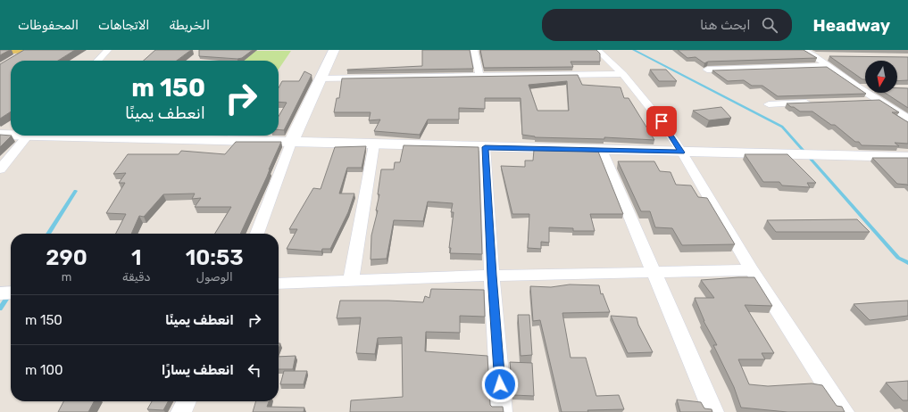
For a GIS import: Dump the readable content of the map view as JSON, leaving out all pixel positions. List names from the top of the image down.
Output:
{
  "north": "bottom",
  "page": {
    "header": "Headway",
    "search": "ابحث هنا",
    "nav": ["الخريطة", "الاتجاهات", "المحفوظات"],
    "turn": ["150 m", "انعطف يمينًا"],
    "eta": [
      "10:53",
      "الوصول",
      "1",
      "دقيقة",
      "290",
      "m"
    ],
    "list": [
      {
        "name": "انعطف يمينًا",
        "value": "150 m"
      },
      {
        "name": "انعطف يسارًا",
        "value": "100 m"
      }
    ]
  }
}
